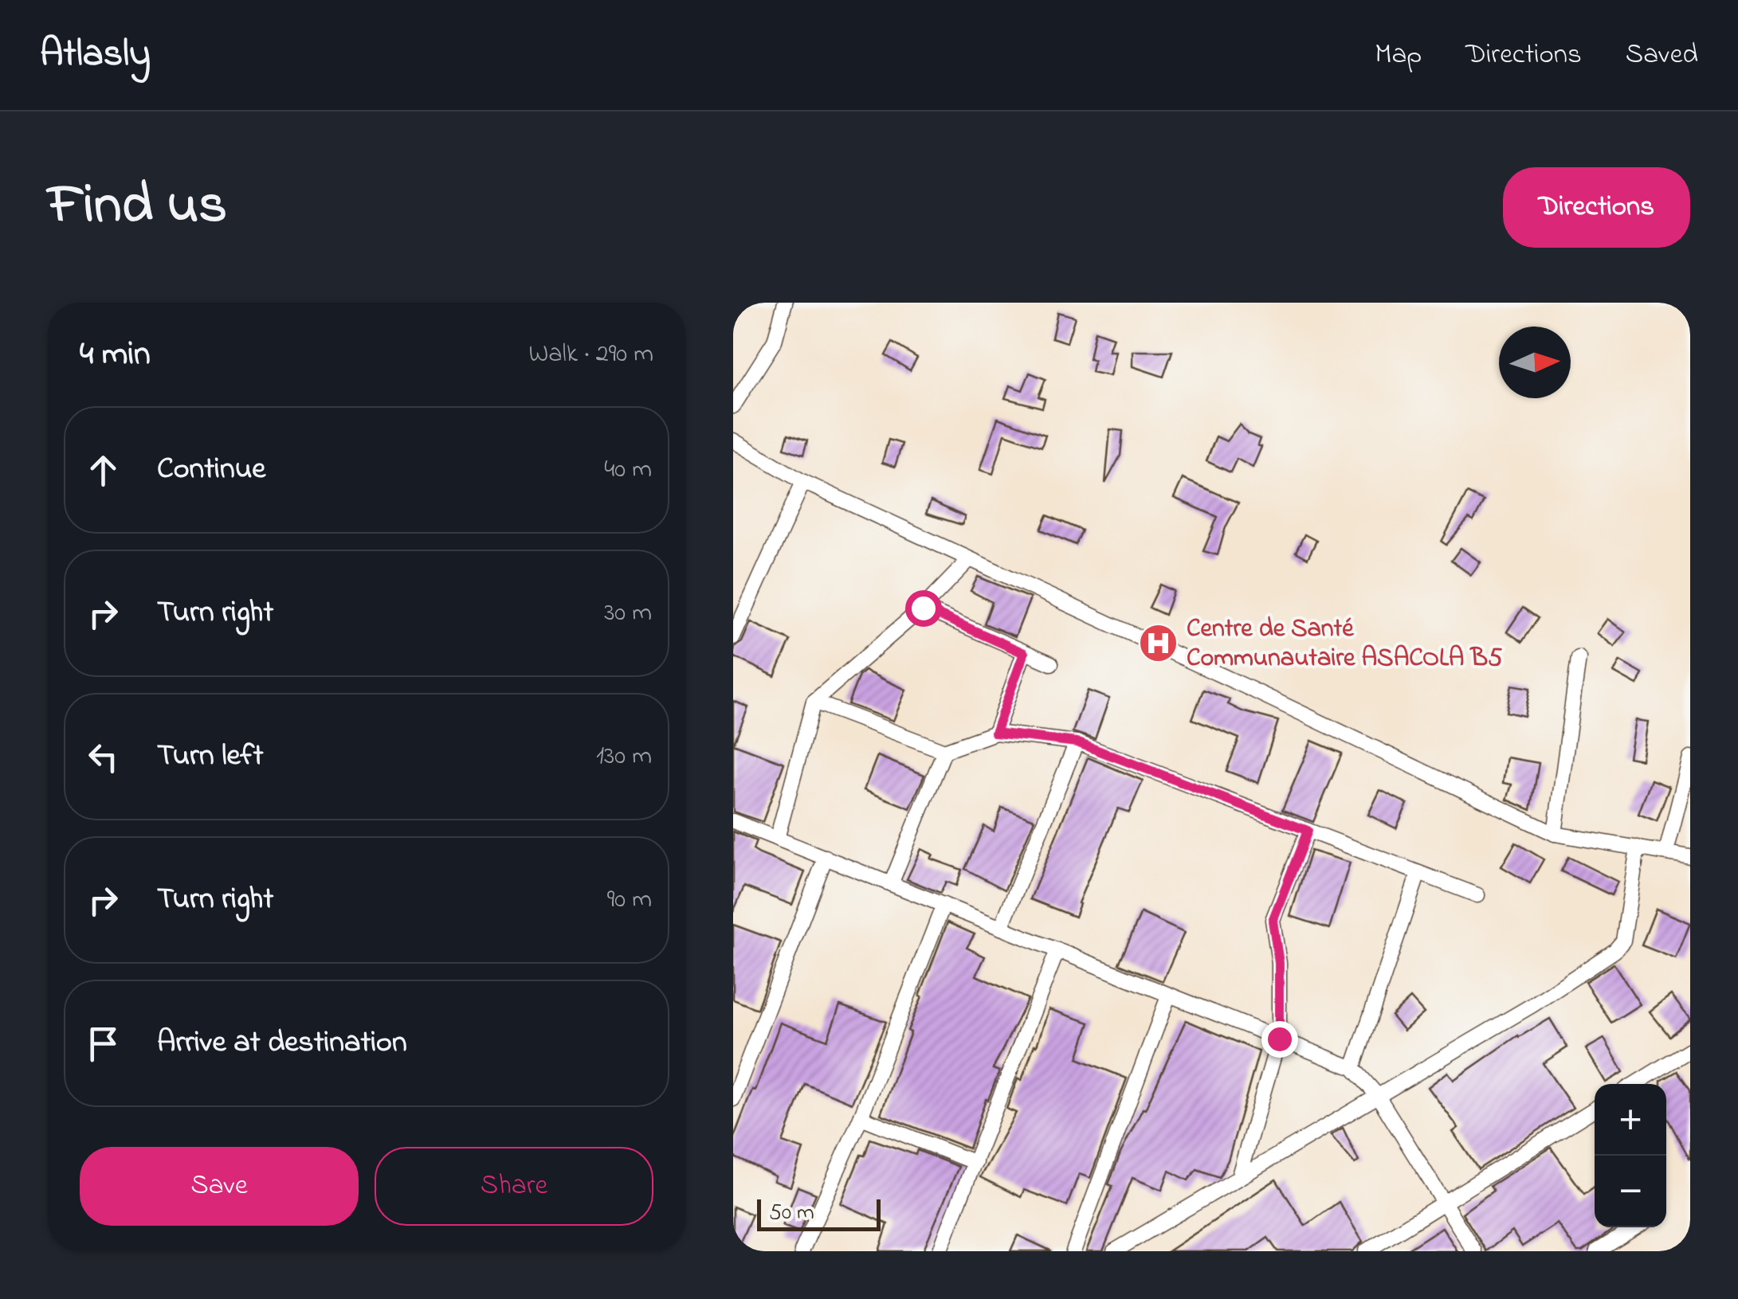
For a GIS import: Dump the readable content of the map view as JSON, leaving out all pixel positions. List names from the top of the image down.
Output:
{
  "places": {
    "hospital": ["Centre de Santé Communautaire ASACOLA B5"]
  },
  "scale_bar": "50 m",
  "north": "right",
  "page": {
    "header": "Atlasly",
    "nav": ["Map", "Directions", "Saved"],
    "title": "Find us",
    "buttons": [
      "Directions",
      ["Save", "Share"]
    ],
    "heading": ["4 min", "Walk · 290 m"],
    "list": [
      ["Continue", "40 m"],
      ["Turn right", "30 m"],
      ["Turn left", "130 m"],
      ["Turn right", "90 m"],
      "Arrive at destination"
    ],
    "map_buttons": ["+", "−"],
    "scale": "50 m"
  }
}
